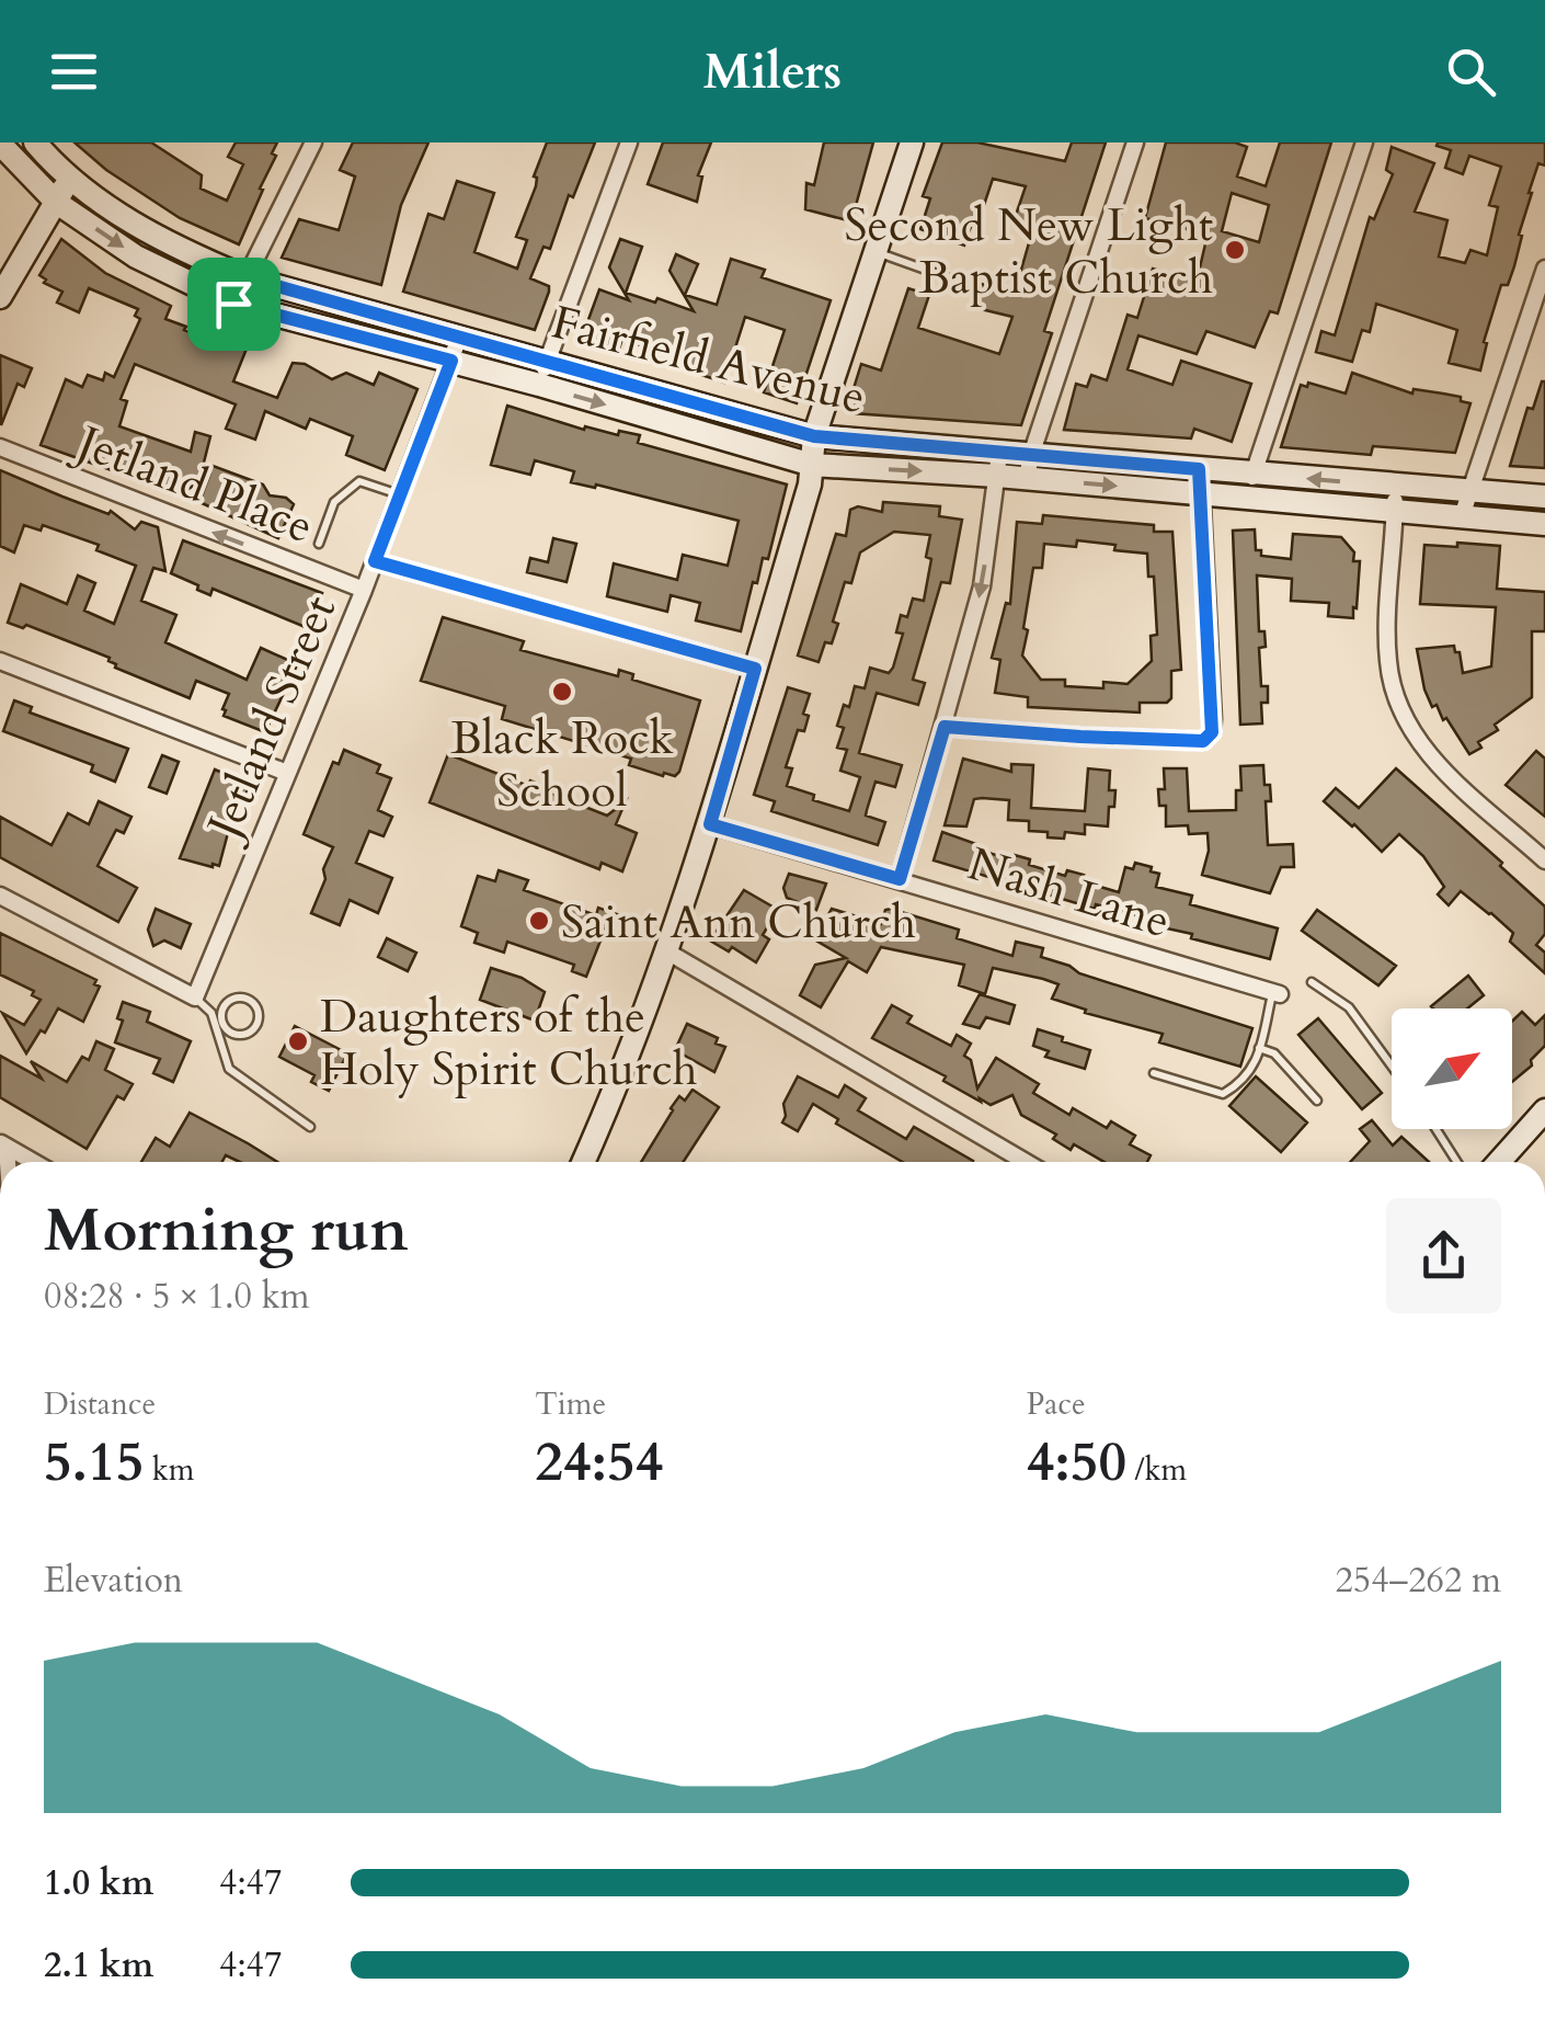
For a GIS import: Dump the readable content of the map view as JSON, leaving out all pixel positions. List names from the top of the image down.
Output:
{
  "streets": {
    "main road": ["Fairfield Avenue"],
    "street": ["Jetland Place", "Jetland Street", "Nash Lane"]
  },
  "crossings": [
    ["Fairfield Avenue", "Jetland Street"],
    ["Jetland Place", "Jetland Street"]
  ],
  "one_way": ["Jetland Place"],
  "places": [
    "Second New Light Baptist Church",
    "Black Rock School",
    "Saint Ann Church",
    "Daughters of the Holy Spirit Church"
  ],
  "north": "top right",
  "page": {
    "header": "Milers",
    "heading": ["Morning run", "08:28 · 5 × 1.0 km"],
    "stats": [
      ["Distance", "5.15 km"],
      ["Time", "24:54"],
      ["Pace", "4:50 /km"]
    ],
    "chart": ["Elevation", "254–262 m"],
    "list": [
      {
        "name": "1.0 km",
        "note": "4:47"
      },
      {
        "name": "2.1 km",
        "note": "4:47"
      }
    ]
  }
}
